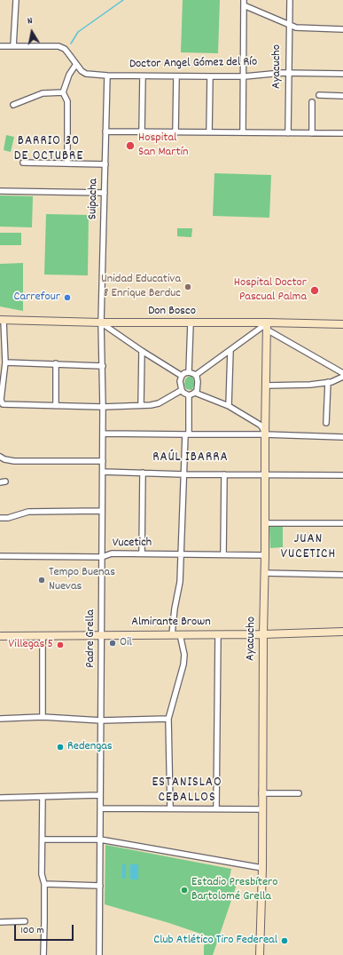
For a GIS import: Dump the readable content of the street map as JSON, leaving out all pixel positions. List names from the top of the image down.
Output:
{
  "streets": {
    "main road": ["Ayacucho", "Don Bosco", "Almirante Brown"],
    "street": [
      "Doctor Angel Gómez del Río",
      "Suipacha",
      "Vucetich",
      "Padre Grella"
    ]
  },
  "crossings": [
    ["Doctor Angel Gómez del Río", "Ayacucho"],
    ["Doctor Angel Gómez del Río", "Suipacha"],
    ["Ayacucho", "Don Bosco"],
    ["Ayacucho", "Vucetich"],
    ["Ayacucho", "Almirante Brown"],
    ["Suipacha", "Don Bosco"],
    ["Suipacha", "Padre Grella"],
    ["Don Bosco", "Padre Grella"],
    ["Vucetich", "Padre Grella"],
    ["Almirante Brown", "Padre Grella"]
  ],
  "districts": [
    "BARRIO 30 DE OCTUBRE",
    "RAÚL IBARRA",
    "JUAN VUCETICH",
    "ESTANISLAO CEBALLOS"
  ],
  "places": [
    "Hospital San Martín",
    "Unidad Educativa 8 Enrique Berduc",
    "Hospital Doctor Pascual Palma",
    "Carrefour",
    "Tempo Buenas Nuevas",
    "Oil",
    "Villegas 5",
    "Redengas",
    "Estadio Presbítero Bartolomé Grella",
    "Club Atlético Tiro Federeal"
  ],
  "scale_bar": "100 m",
  "north": "top"
}
